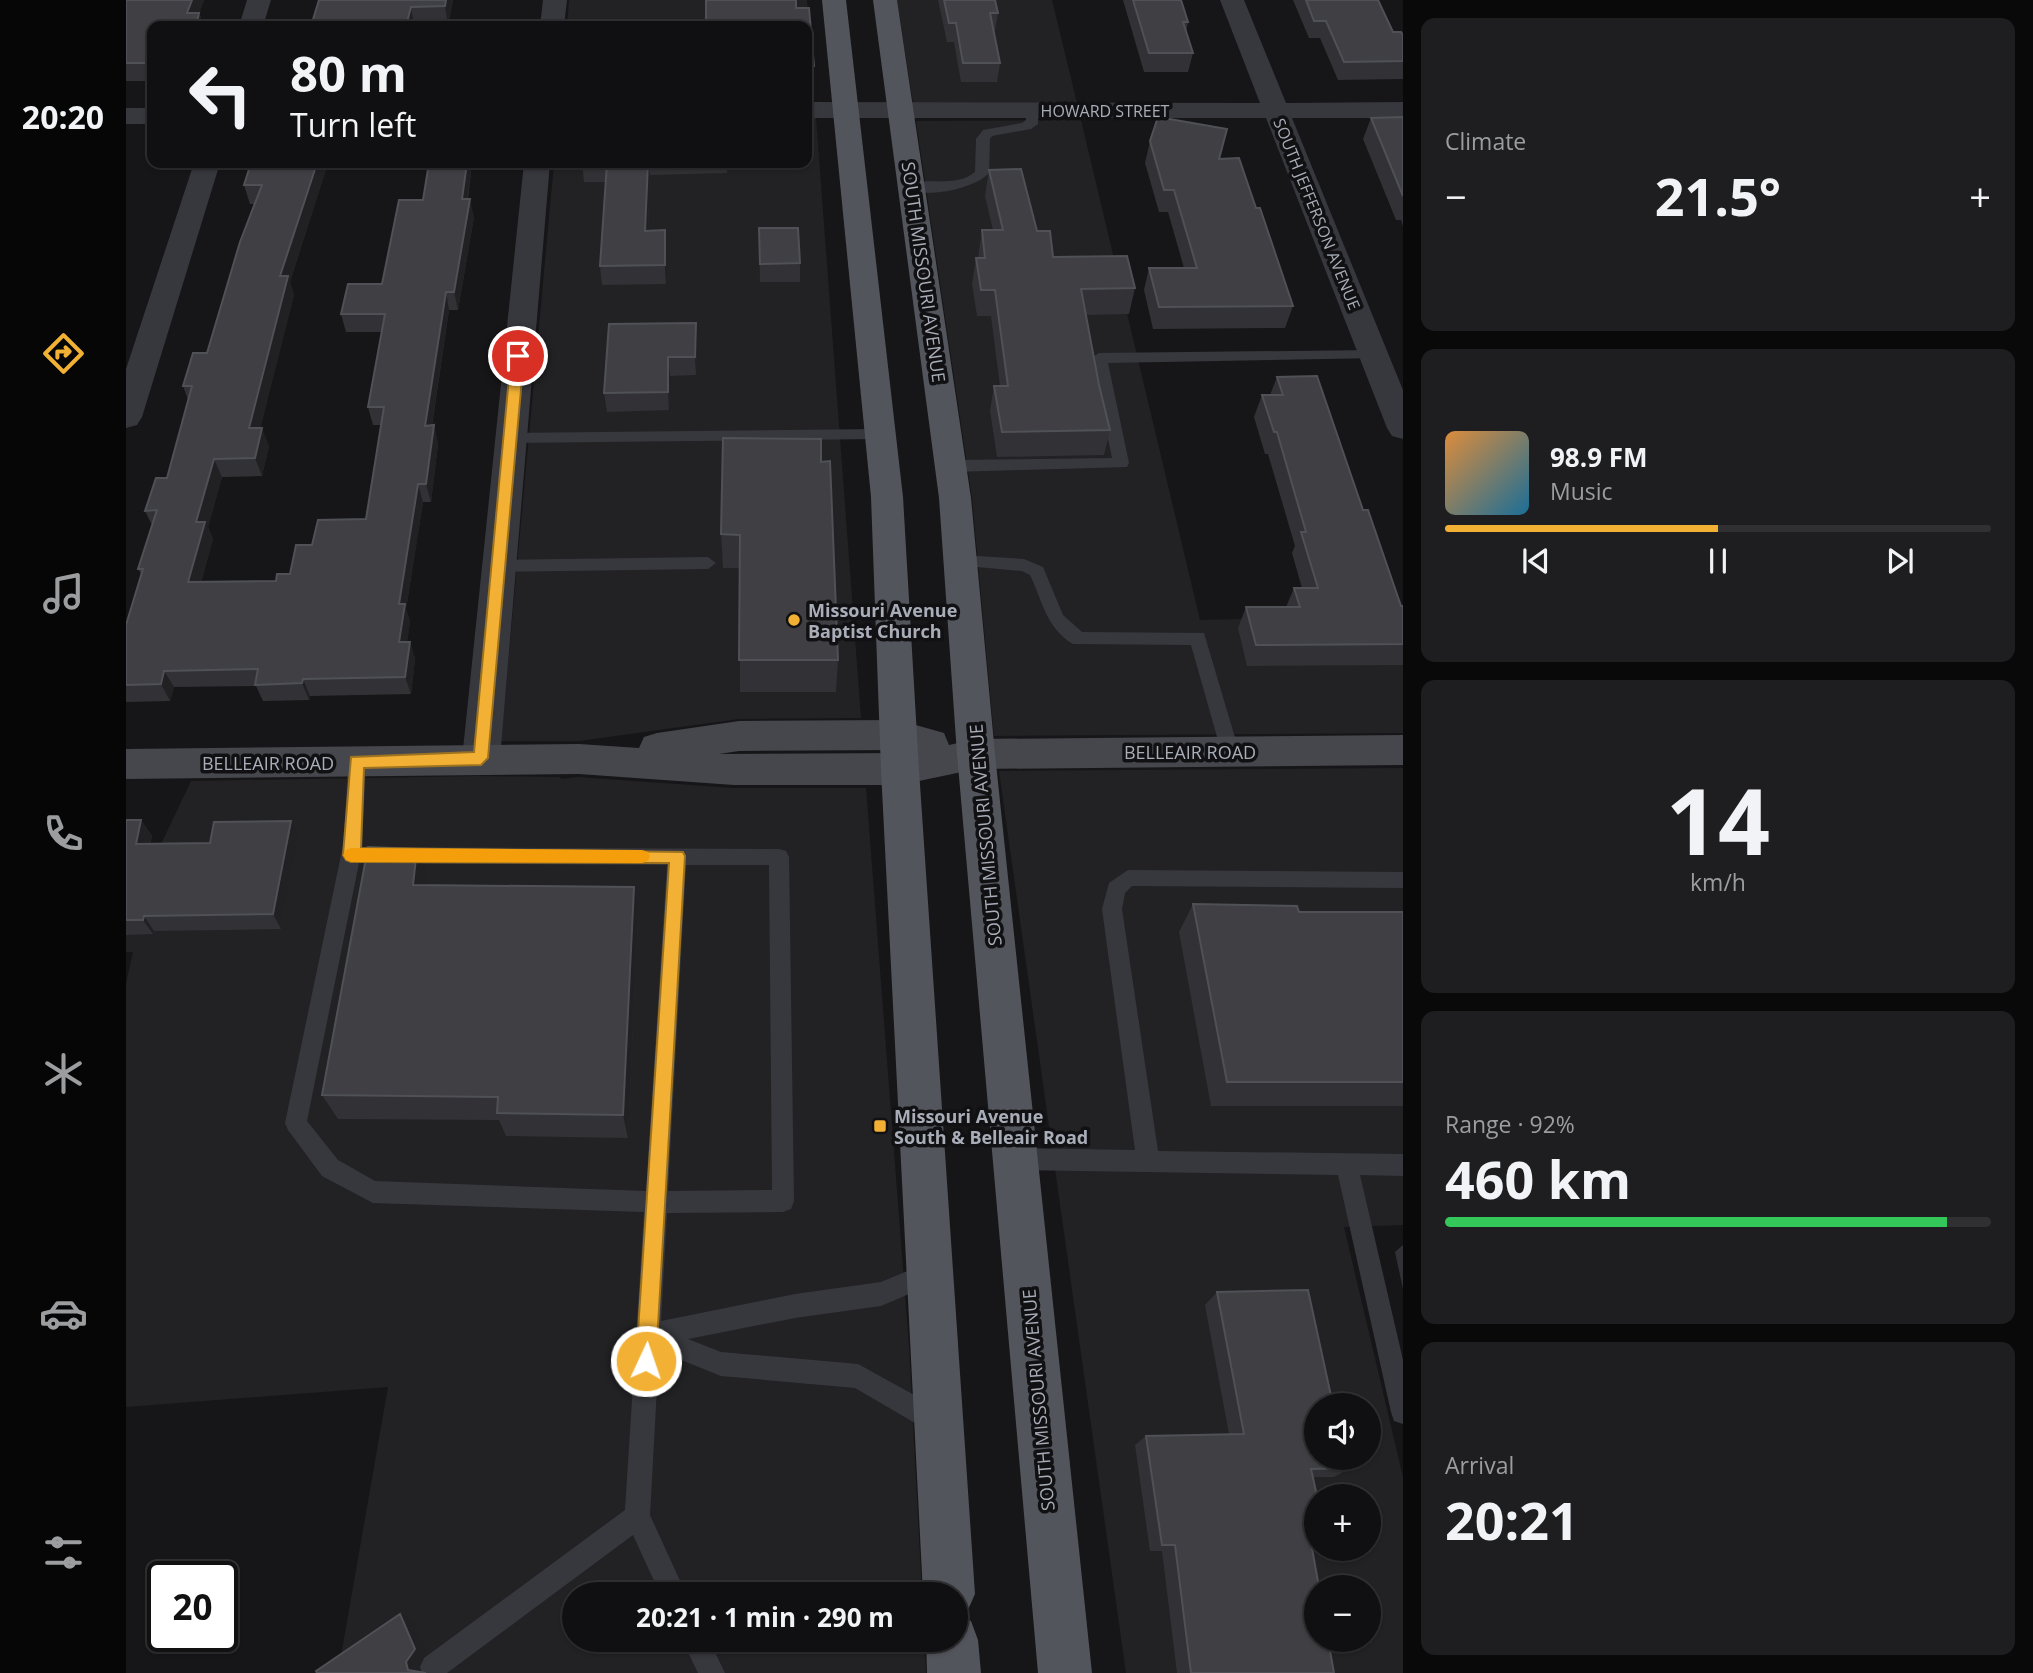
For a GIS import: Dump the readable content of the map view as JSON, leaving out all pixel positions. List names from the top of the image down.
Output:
{
  "streets": {
    "main road": ["SOUTH MISSOURI AVENUE", "BELLEAIR ROAD"],
    "street": ["HOWARD STREET", "SOUTH JEFFERSON AVENUE"]
  },
  "crossings": [
    ["HOWARD STREET", "SOUTH JEFFERSON AVENUE"],
    ["HOWARD STREET", "SOUTH MISSOURI AVENUE"],
    ["SOUTH MISSOURI AVENUE", "BELLEAIR ROAD"]
  ],
  "places": {
    "other": ["Missouri Avenue Baptist Church"],
    "transit": ["Missouri Avenue South & Belleair Road"]
  },
  "page": {
    "tabs": "20:20",
    "tile": [
      "Climate",
      ["14", "km/h"],
      ["Range · 92%", "460 km"],
      ["Arrival", "20:21"]
    ],
    "turn": ["80 m", "Turn left"],
    "heat": ["−", "21.5°", "+"],
    "song": ["98.9 FM", "Music"],
    "map_buttons": ["+", "−"],
    "limit": "20",
    "trip": "20:21 · 1 min · 290 m"
  }
}
